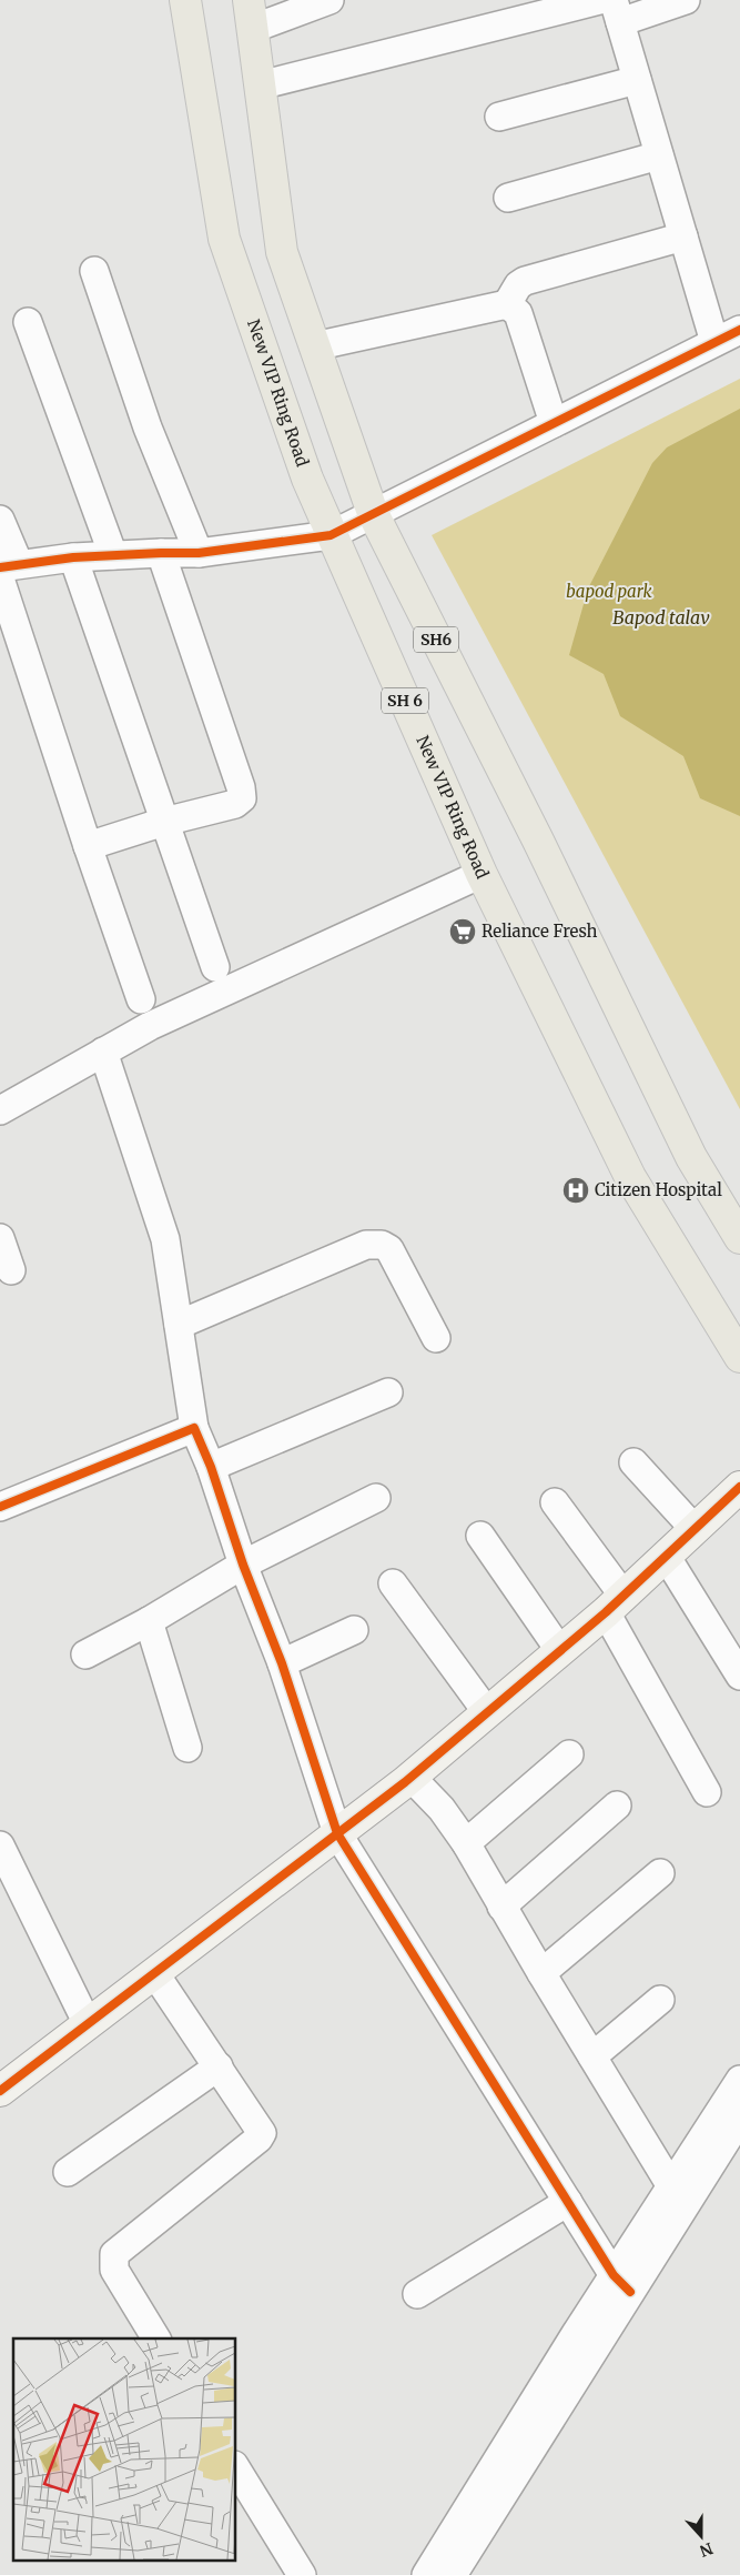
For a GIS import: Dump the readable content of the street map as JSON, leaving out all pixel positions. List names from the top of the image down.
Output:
{
  "streets": {
    "main road": ["New VIP Ring Road", "SH6", "SH 6"]
  },
  "water": ["Bapod talav"],
  "parks": ["bapod park"],
  "places": {
    "supermarket": ["Reliance Fresh"],
    "hospital": ["Citizen Hospital"]
  },
  "north": "bottom"
}
